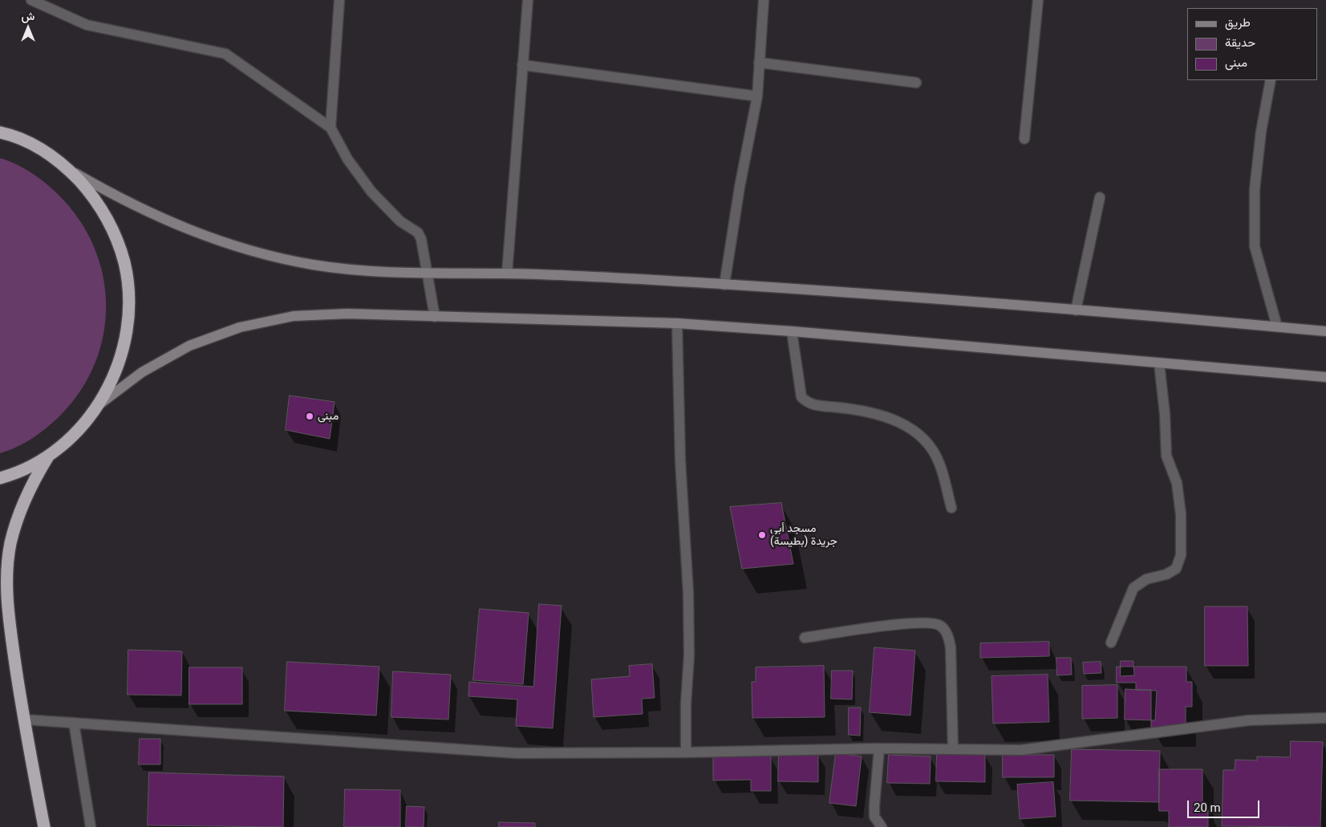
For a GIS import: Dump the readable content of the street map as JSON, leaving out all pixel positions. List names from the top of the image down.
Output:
{
  "places": ["مبنى", "مسجد أبي جريدة (بطيسة)"],
  "legend": ["طريق", "حديقة", "مبنى"],
  "scale_bar": "20 m",
  "north": "top"
}
